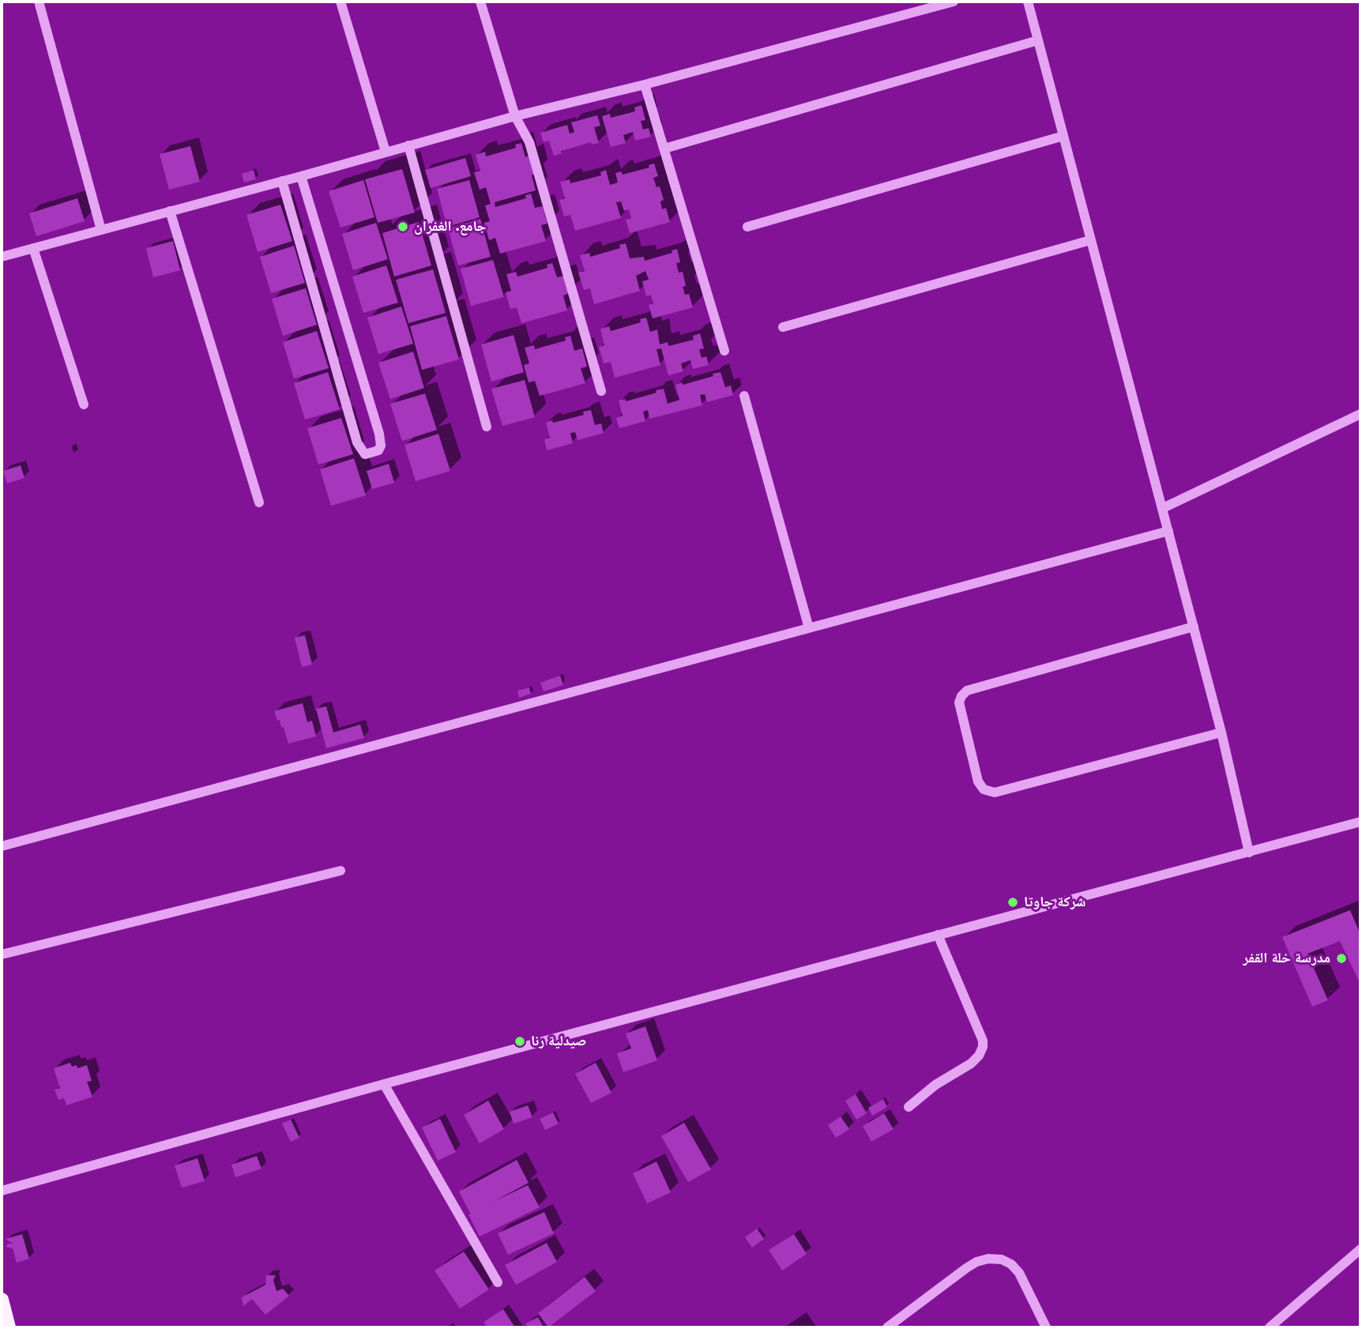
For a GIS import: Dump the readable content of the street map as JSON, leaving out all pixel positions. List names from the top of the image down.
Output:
{
  "places": [
    "جامع. الغفران",
    "شركة جاوتا",
    "مدرسة خلة القفر",
    "صيدلية رنا"
  ]
}
